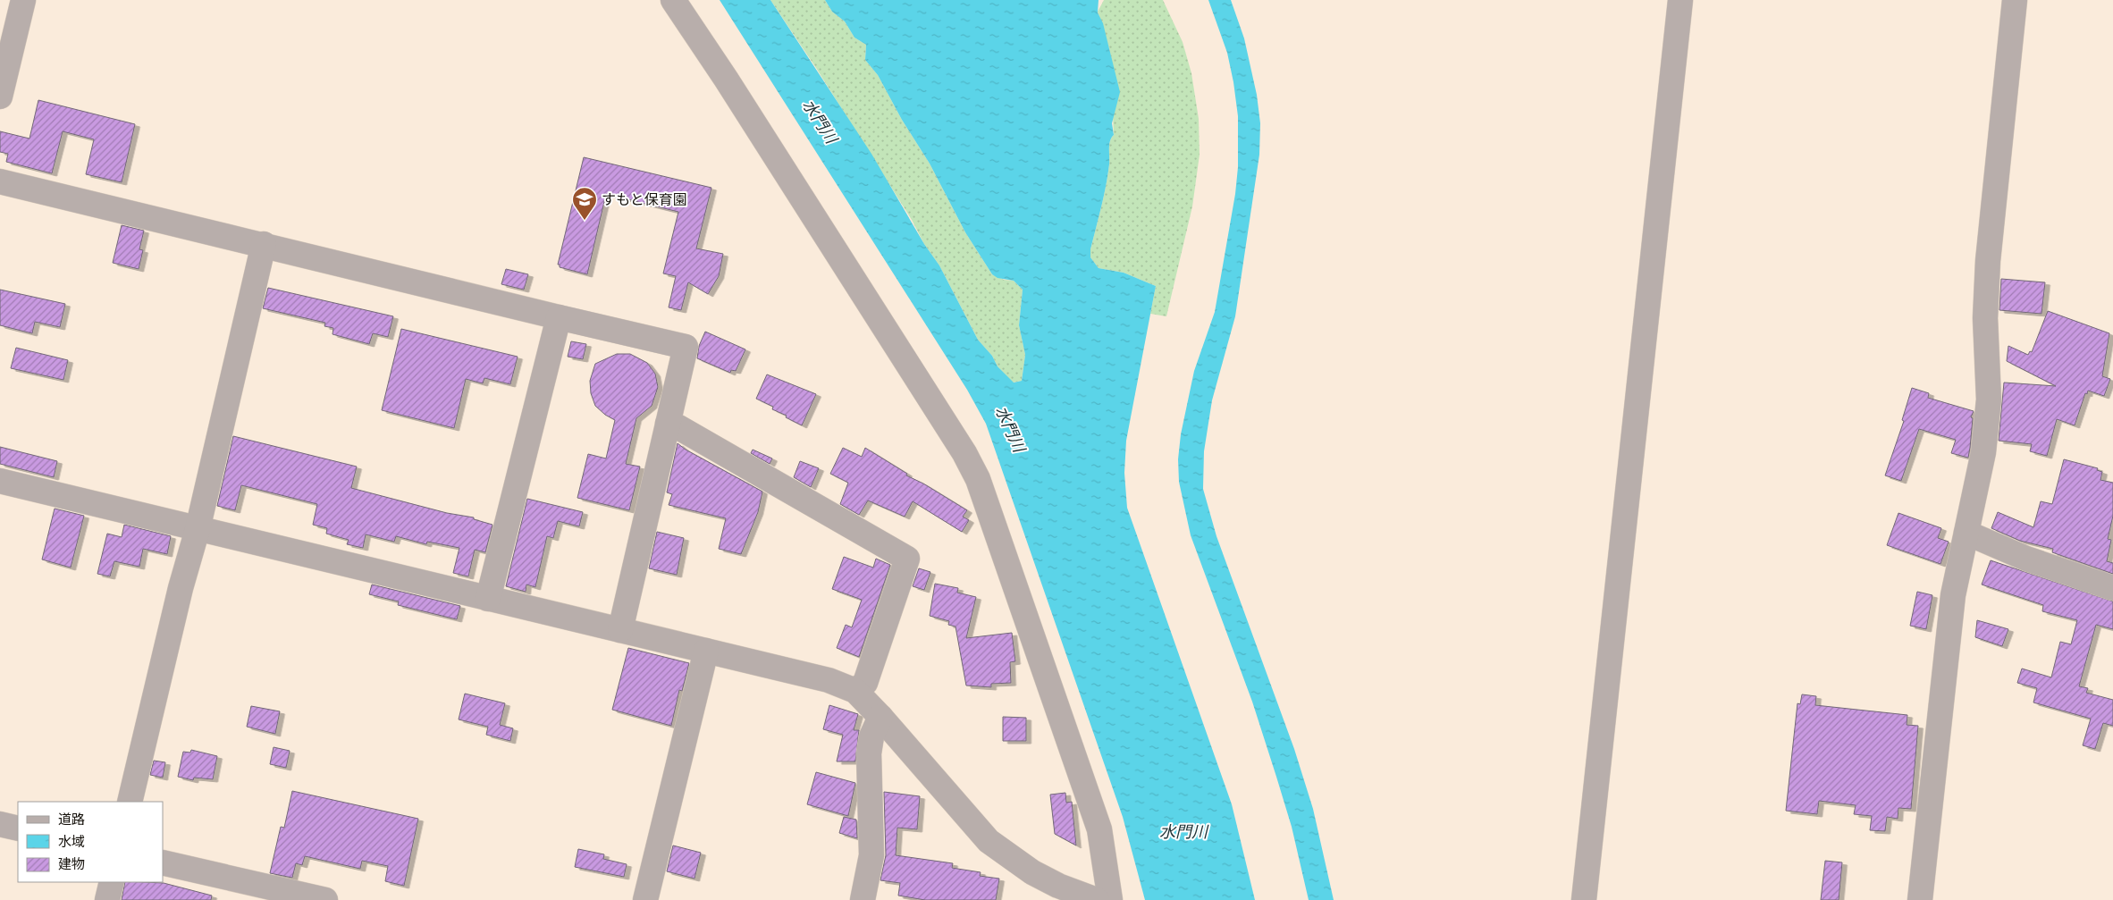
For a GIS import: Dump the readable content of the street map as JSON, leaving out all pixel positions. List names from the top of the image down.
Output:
{
  "water": ["水門川"],
  "places": {
    "school or university": ["すもと保育園"]
  },
  "legend": ["道路", "水域", "建物"]
}
